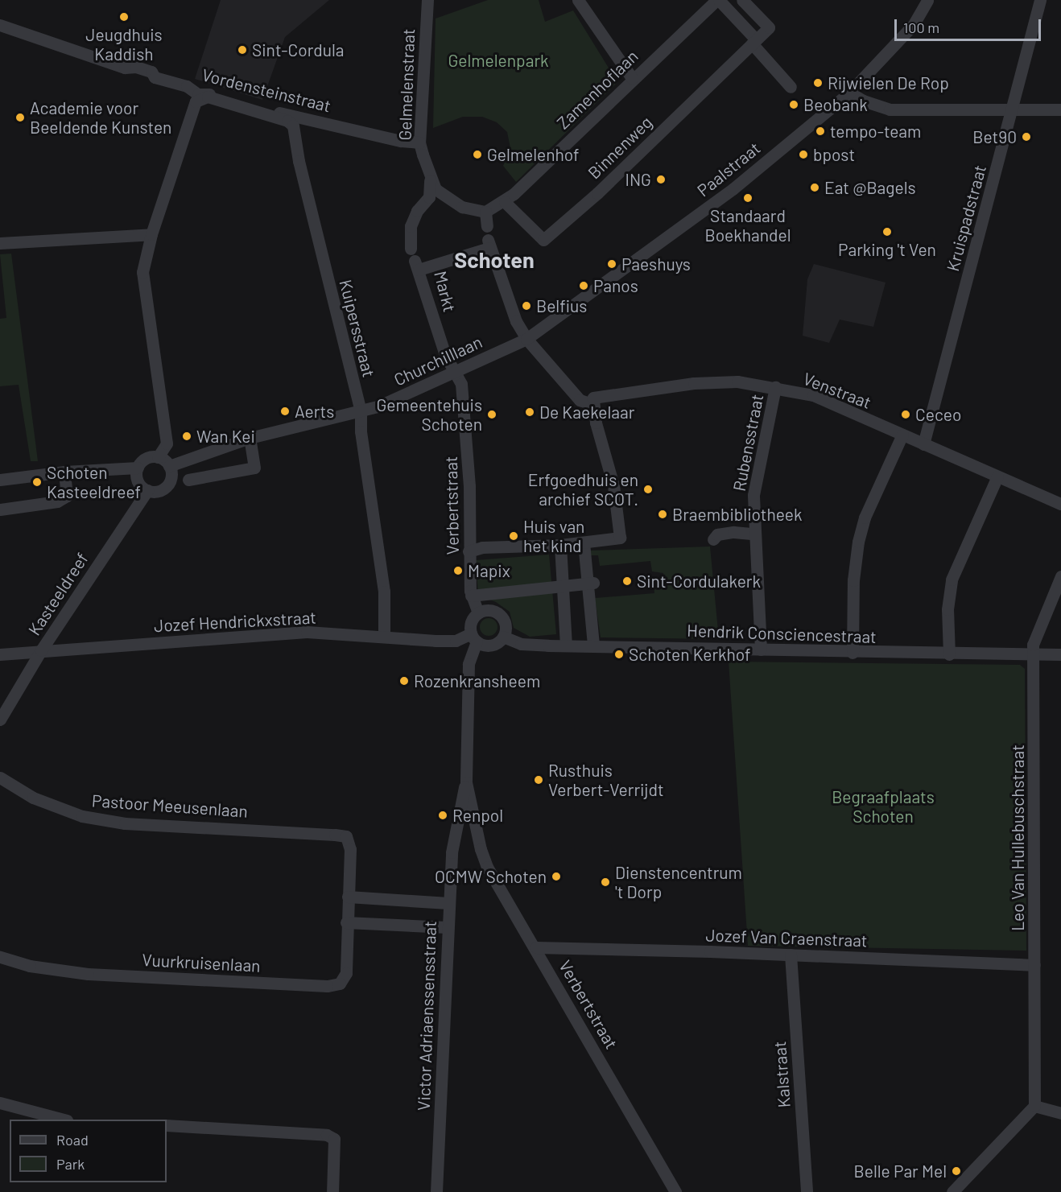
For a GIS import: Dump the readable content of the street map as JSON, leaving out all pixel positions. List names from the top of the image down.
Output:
{
  "streets": {
    "street": [
      "Gelmelenstraat",
      "Zamenhoflaan",
      "Vordensteinstraat",
      "Binnenweg",
      "Paalstraat",
      "Kruispadstraat",
      "Markt",
      "Kuipersstraat",
      "Churchilllaan",
      "Venstraat",
      "Rubensstraat",
      "Verbertstraat",
      "Kasteeldreef",
      "Jozef Hendrickxstraat",
      "Hendrik Consciencestraat",
      "Pastoor Meeusenlaan",
      "Leo Van Hullebuschstraat",
      "Jozef Van Craenstraat",
      "Vuurkruisenlaan",
      "Victor Adriaenssensstraat",
      "Kalstraat"
    ]
  },
  "crossings": [
    ["Gelmelenstraat", "Vordensteinstraat"],
    ["Gelmelenstraat", "Markt"],
    ["Zamenhoflaan", "Binnenweg"],
    ["Vordensteinstraat", "Kuipersstraat"],
    ["Paalstraat", "Markt"],
    ["Paalstraat", "Churchilllaan"],
    ["Kruispadstraat", "Venstraat"],
    ["Markt", "Churchilllaan"],
    ["Markt", "Venstraat"],
    ["Markt", "Verbertstraat"],
    ["Kuipersstraat", "Churchilllaan"],
    ["Kuipersstraat", "Jozef Hendrickxstraat"],
    ["Churchilllaan", "Verbertstraat"],
    ["Churchilllaan", "Kasteeldreef"],
    ["Venstraat", "Rubensstraat"],
    ["Rubensstraat", "Hendrik Consciencestraat"],
    ["Verbertstraat", "Jozef Hendrickxstraat"],
    ["Verbertstraat", "Hendrik Consciencestraat"],
    ["Verbertstraat", "Jozef Van Craenstraat"],
    ["Verbertstraat", "Victor Adriaenssensstraat"],
    ["Kasteeldreef", "Jozef Hendrickxstraat"],
    ["Jozef Hendrickxstraat", "Hendrik Consciencestraat"],
    ["Hendrik Consciencestraat", "Leo Van Hullebuschstraat"],
    ["Pastoor Meeusenlaan", "Vuurkruisenlaan"],
    ["Leo Van Hullebuschstraat", "Jozef Van Craenstraat"],
    ["Jozef Van Craenstraat", "Kalstraat"]
  ],
  "districts": ["Schoten"],
  "parks": ["Gelmelenpark", "Begraafplaats Schoten"],
  "places": [
    "Jeugdhuis Kaddish",
    "Sint-Cordula",
    "Rijwielen De Rop",
    "Beobank",
    "Academie voor Beeldende Kunsten",
    "tempo-team",
    "Bet90",
    "Gelmelenhof",
    "bpost",
    "ING",
    "Eat @Bagels",
    "Standaard Boekhandel",
    "Parking 't Ven",
    "Paeshuys",
    "Panos",
    "Belfius",
    "Aerts",
    "De Kaekelaar",
    "Gemeentehuis Schoten",
    "Ceceo",
    "Wan Kei",
    "Schoten Kasteeldreef",
    "Erfgoedhuis en archief SCOT.",
    "Braembibliotheek",
    "Huis van het kind",
    "Mapix",
    "Sint-Cordulakerk",
    "Schoten Kerkhof",
    "Rozenkransheem",
    "Rusthuis Verbert-Verrijdt",
    "Renpol",
    "OCMW Schoten",
    "Dienstencentrum 't Dorp",
    "Belle Par Mel"
  ],
  "legend": ["Road", "Park"],
  "scale_bar": "100 m"
}
